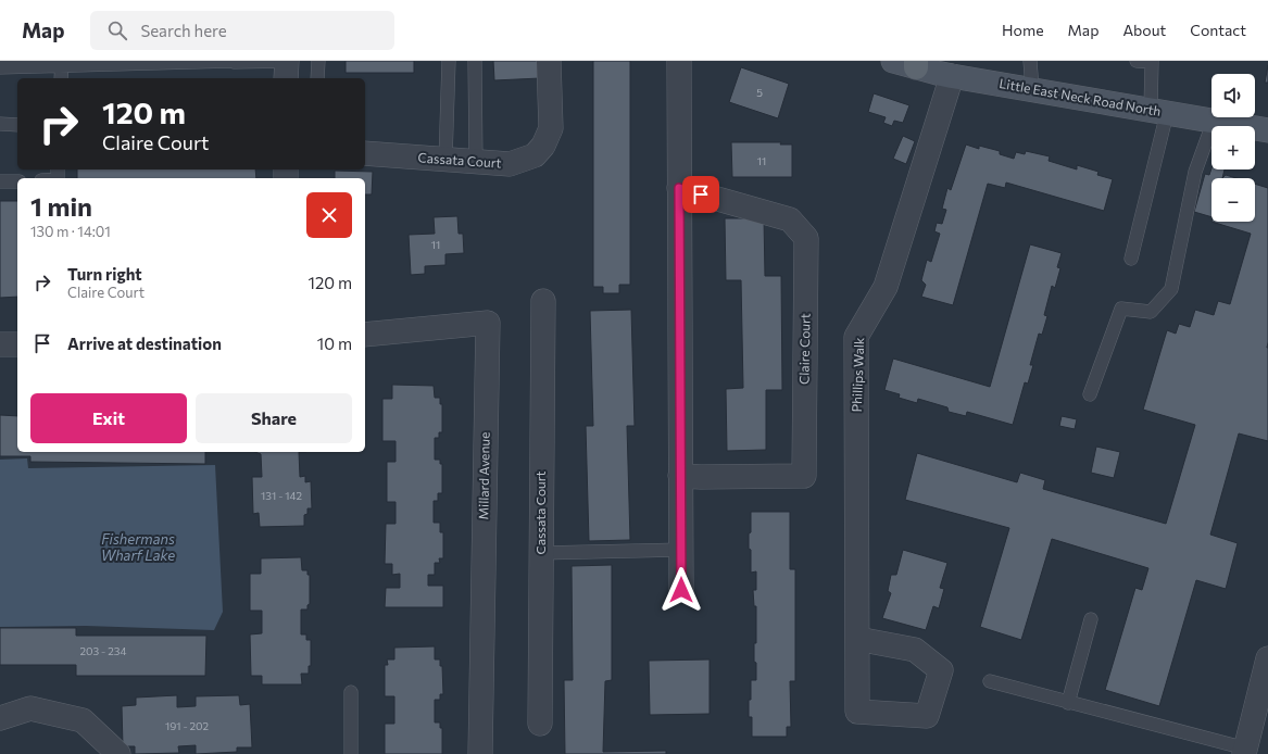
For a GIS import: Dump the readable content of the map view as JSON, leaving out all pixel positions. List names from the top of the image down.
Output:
{
  "streets": {
    "main road": ["Little East Neck Road North"],
    "street": [
      "Cassata Court",
      "Claire Court",
      "Phillips Walk",
      "Millard Avenue"
    ]
  },
  "crossings": [
    ["Little East Neck Road North", "Phillips Walk"]
  ],
  "water": ["Fishermans Wharf Lake"],
  "house_numbers": [
    "5",
    "11",
    "11",
    "131 - 142",
    "203 - 234",
    "191 - 202"
  ],
  "page": {
    "header": "Map",
    "search": "Search here",
    "nav": [
      "Home",
      "Map",
      "About",
      "Contact"
    ],
    "map_buttons": ["+", "−"],
    "turn": ["120 m", "Claire Court"],
    "heading": ["1 min", "130 m · 14:01"],
    "list": [
      {
        "name": "Turn right",
        "note": "Claire Court",
        "value": "120 m"
      },
      {
        "name": "Arrive at destination",
        "value": "10 m"
      }
    ],
    "buttons": ["Exit", "Share"]
  }
}
